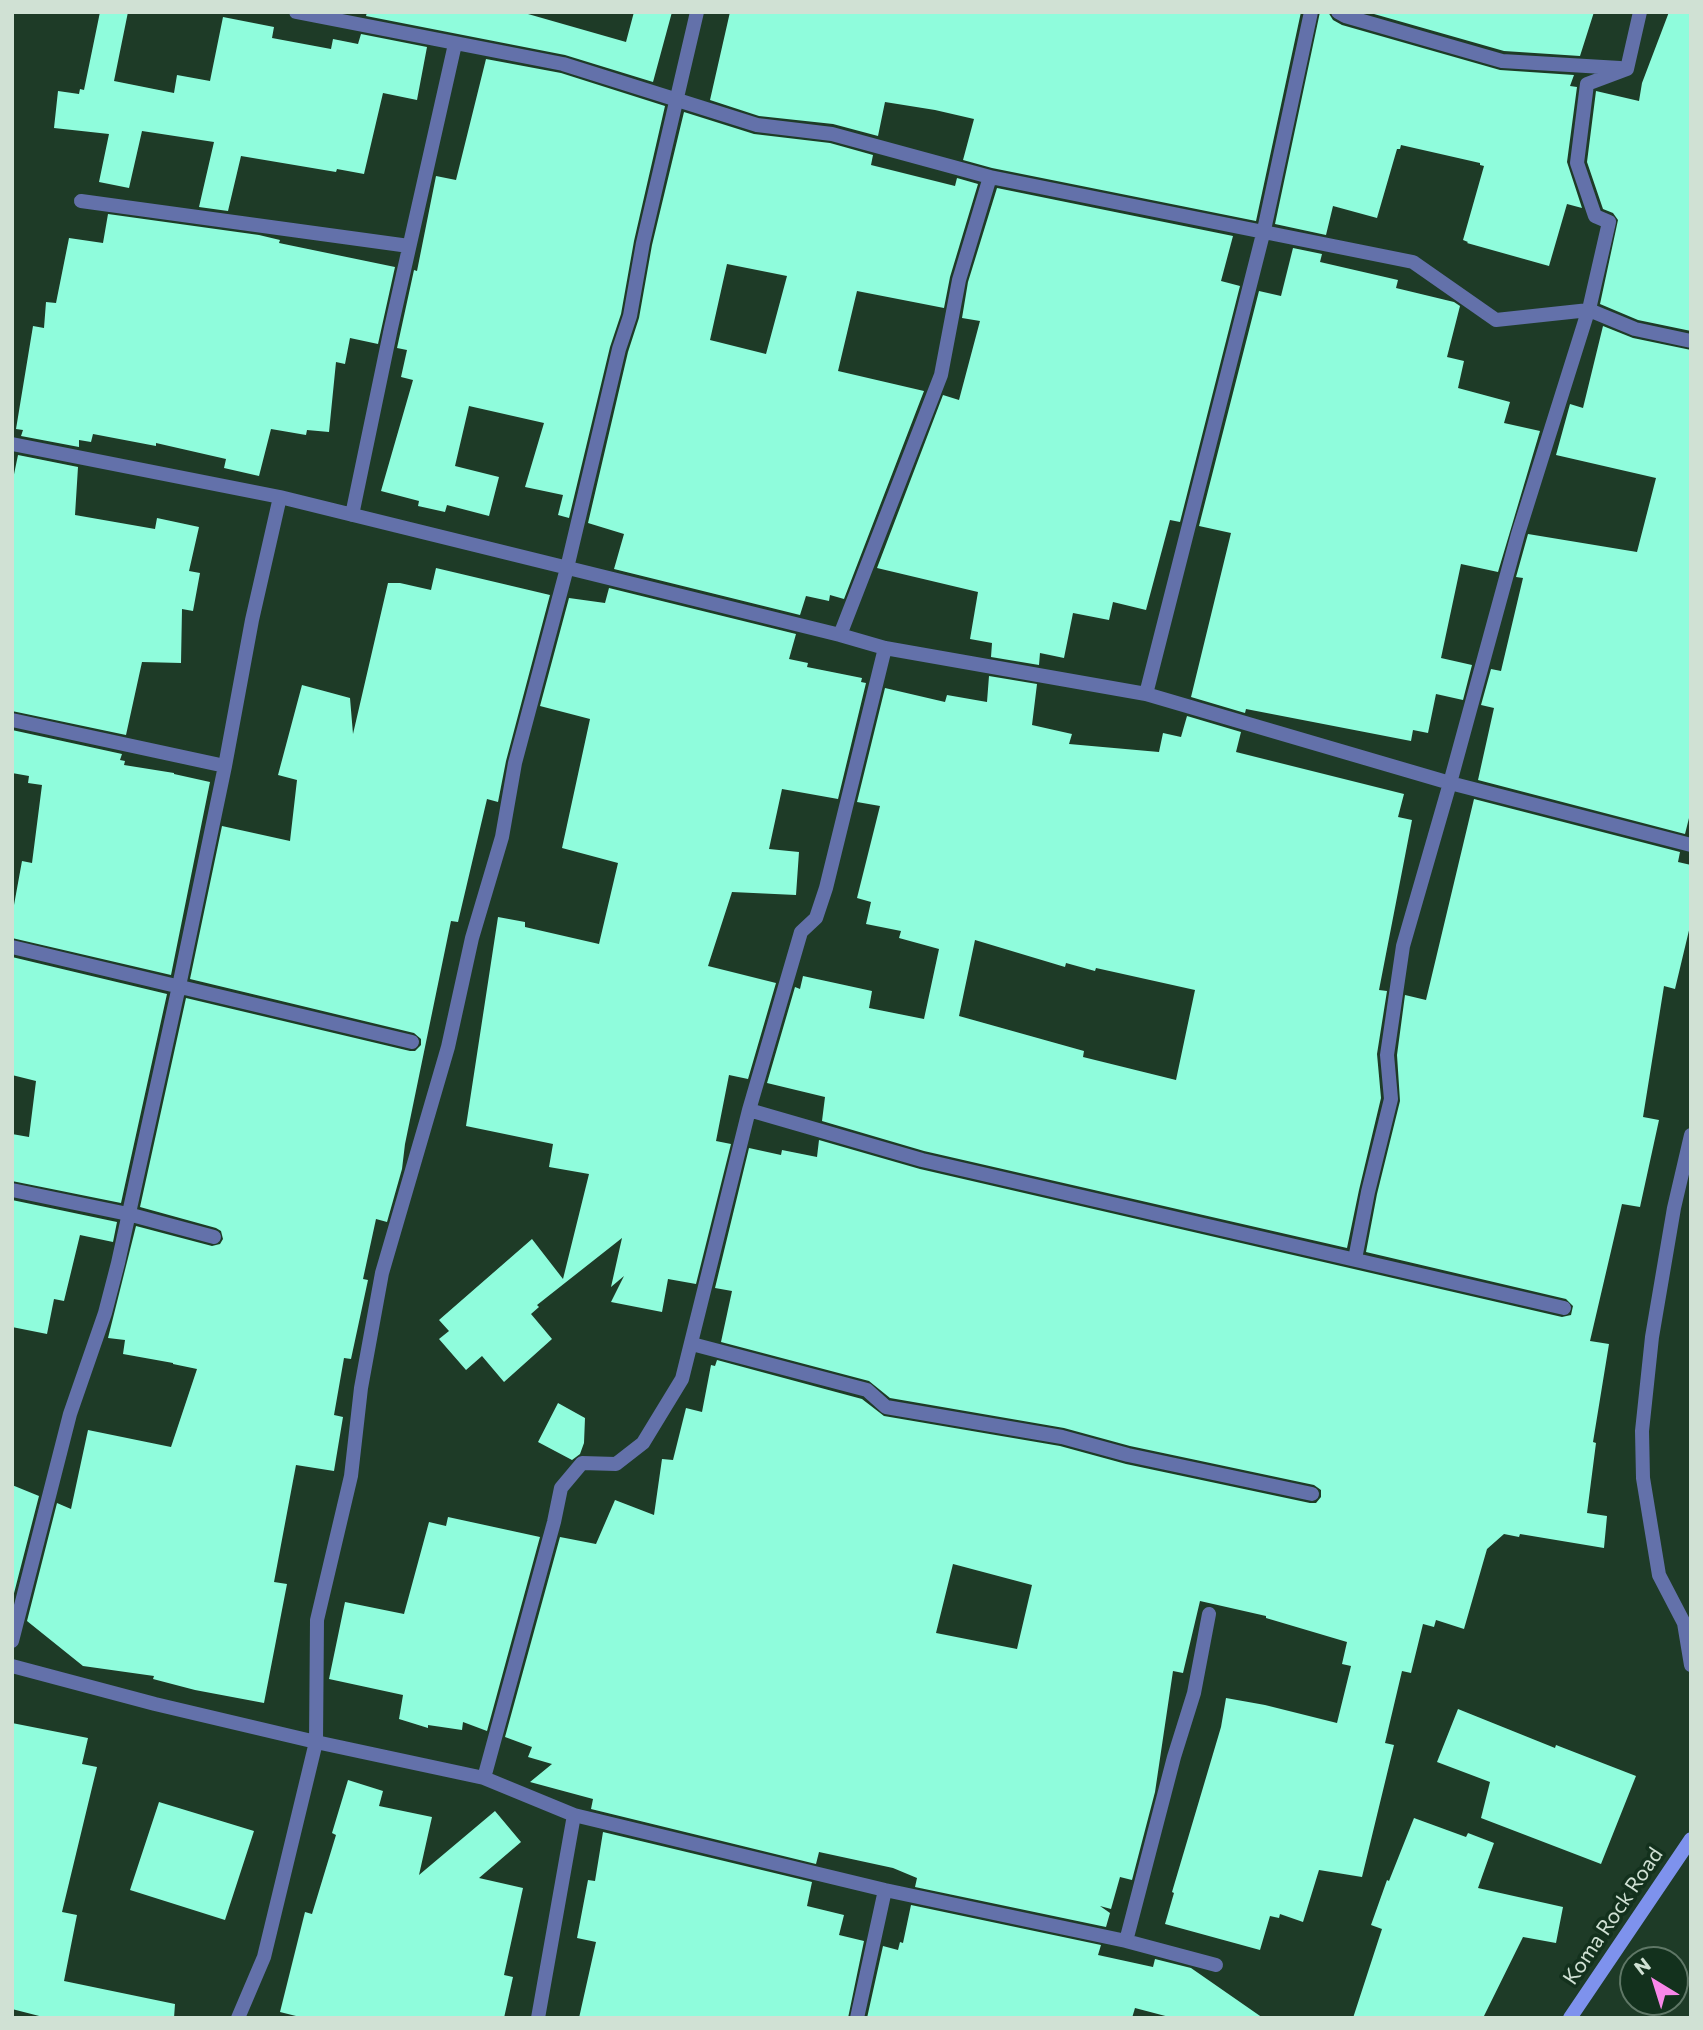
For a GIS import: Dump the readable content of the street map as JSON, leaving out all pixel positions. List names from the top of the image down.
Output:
{
  "streets": {
    "main road": ["Koma Rock Road"]
  },
  "north": "top left"
}
